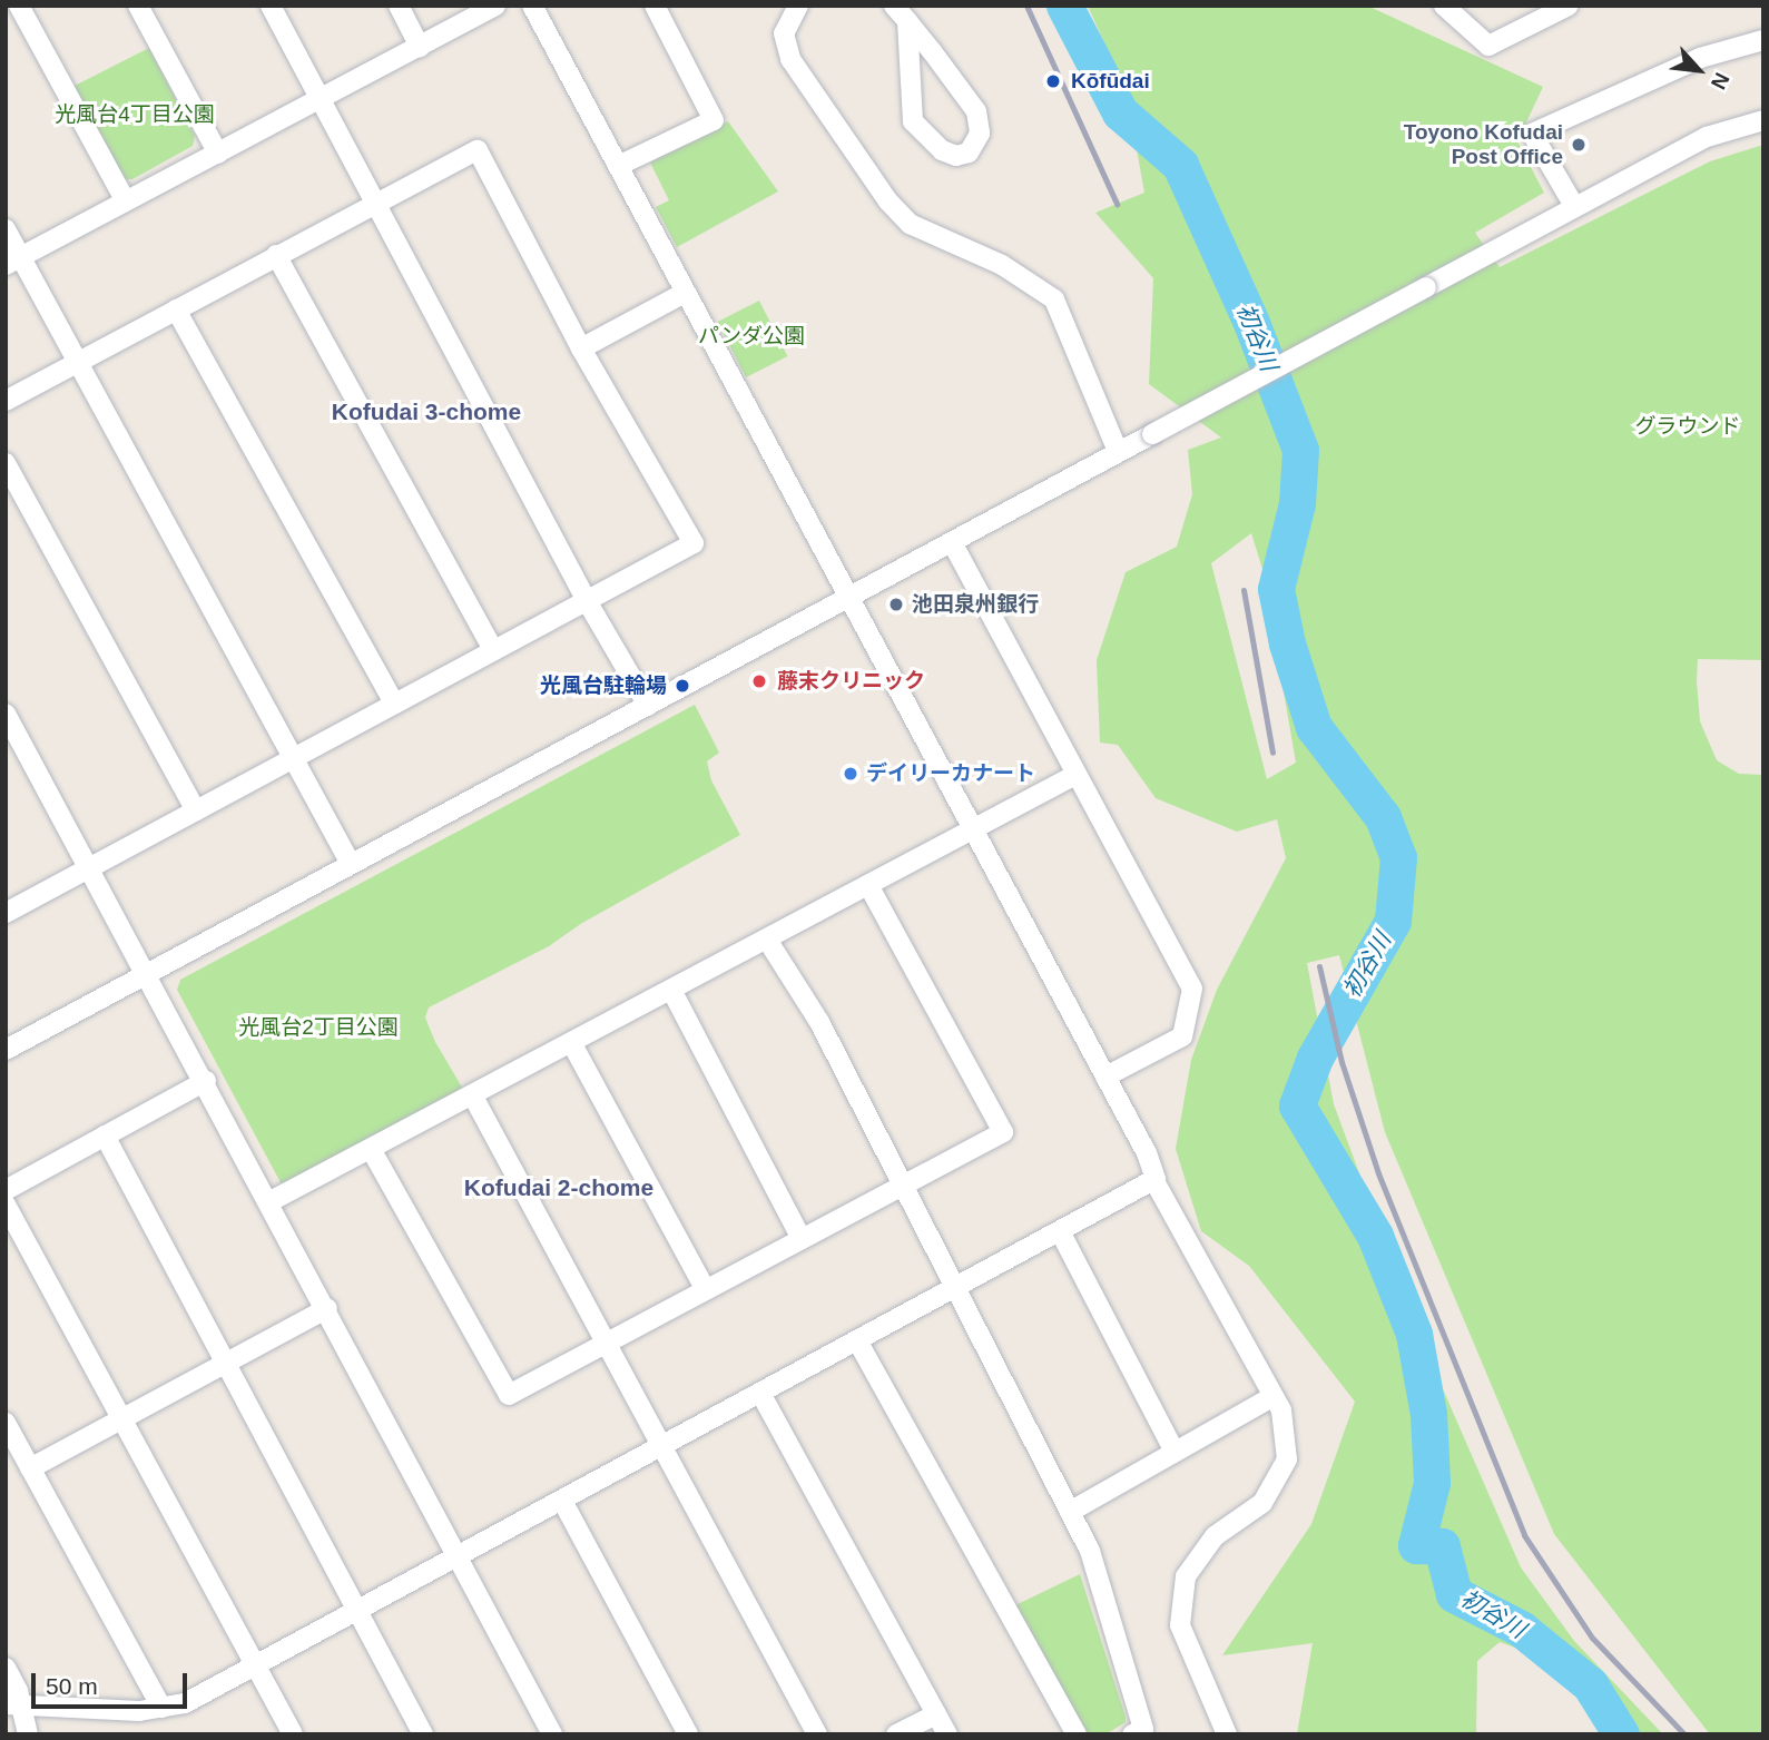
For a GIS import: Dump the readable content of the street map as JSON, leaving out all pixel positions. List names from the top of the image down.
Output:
{
  "districts": ["Kofudai 3-chome", "Kofudai 2-chome"],
  "water": ["初谷川"],
  "parks": [
    "光風台4丁目公園",
    "パンダ公園",
    "グラウンド",
    "光風台2丁目公園"
  ],
  "places": [
    "Kōfūdai",
    "Toyono Kofudai Post Office",
    "池田泉州銀行",
    "藤末クリニック",
    "光風台駐輪場",
    "デイリーカナート"
  ],
  "scale_bar": "50 m",
  "north": "bottom right"
}
